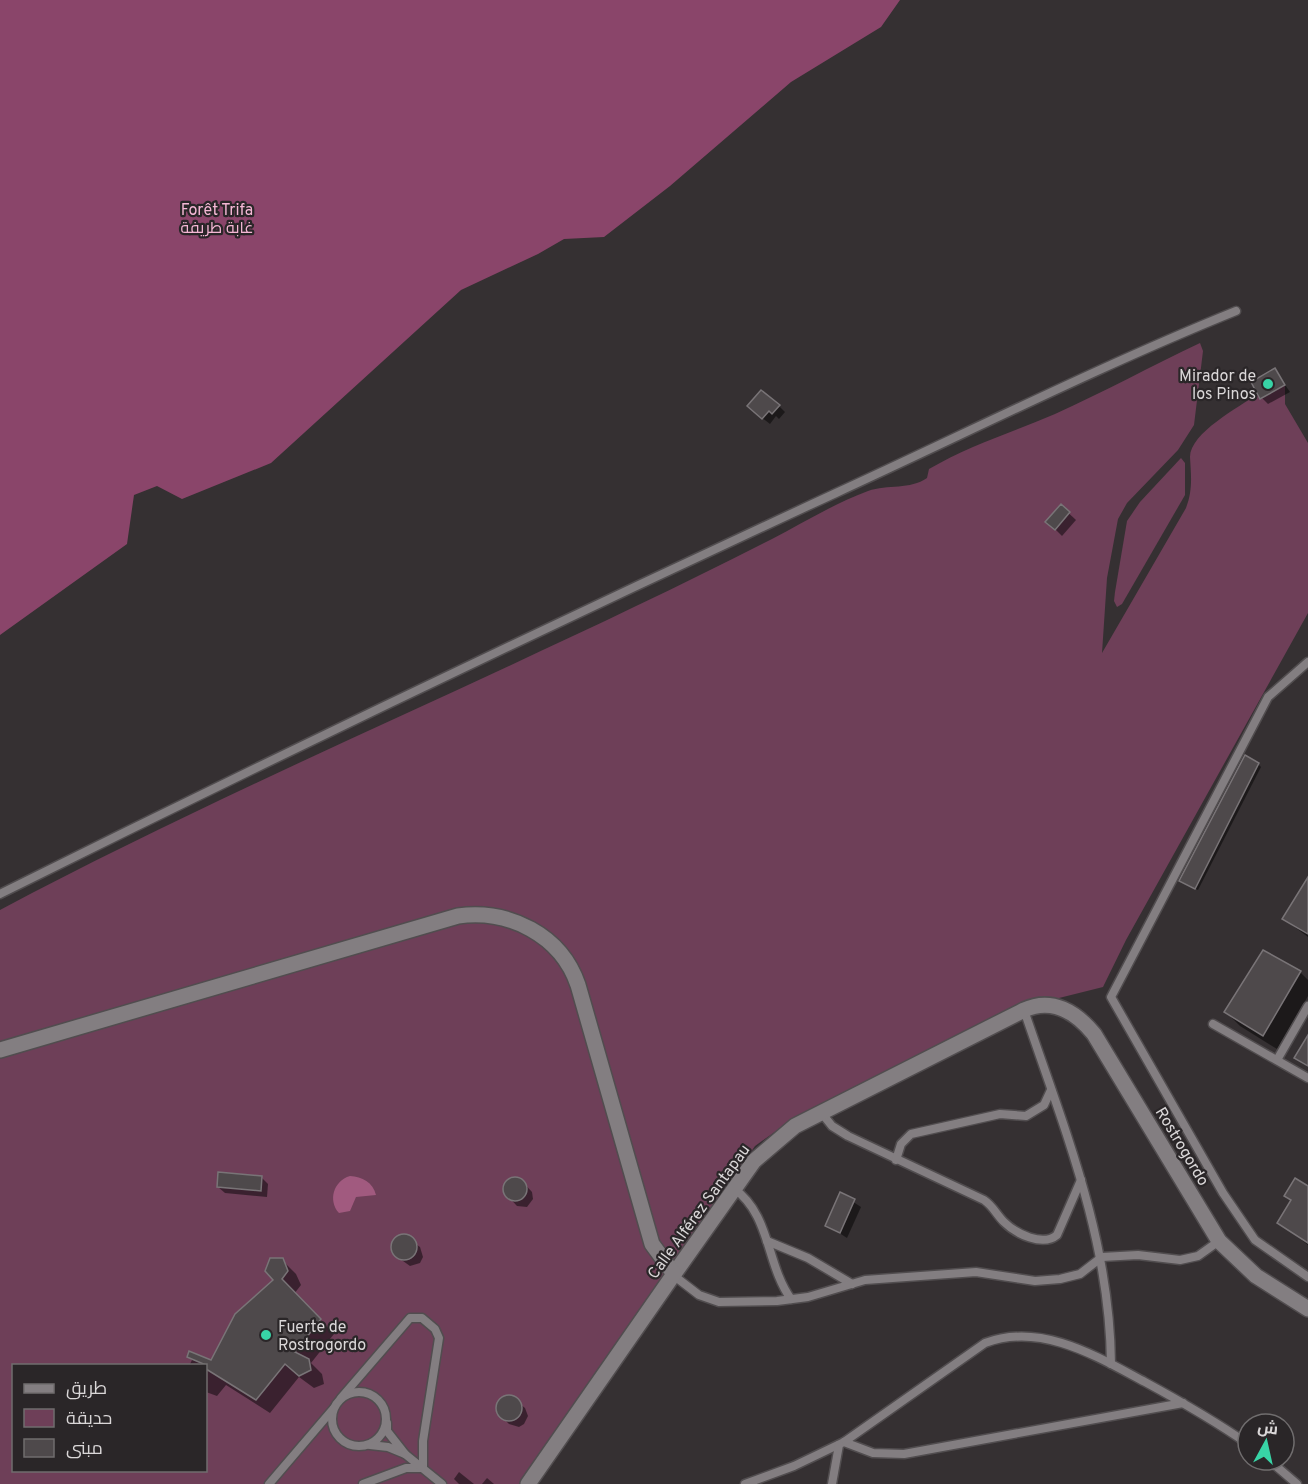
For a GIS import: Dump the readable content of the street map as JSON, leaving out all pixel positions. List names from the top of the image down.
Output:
{
  "streets": {
    "street": ["Rostrogordo", "Calle Alférez Santapau"]
  },
  "crossings": [
    ["Rostrogordo", "Calle Alférez Santapau"]
  ],
  "parks": ["Forêt Trifa غابة طريفة"],
  "places": ["Mirador de los Pinos", "Fuerte de Rostrogordo"],
  "legend": ["طريق", "حديقة", "مبنى"],
  "north": "top"
}
